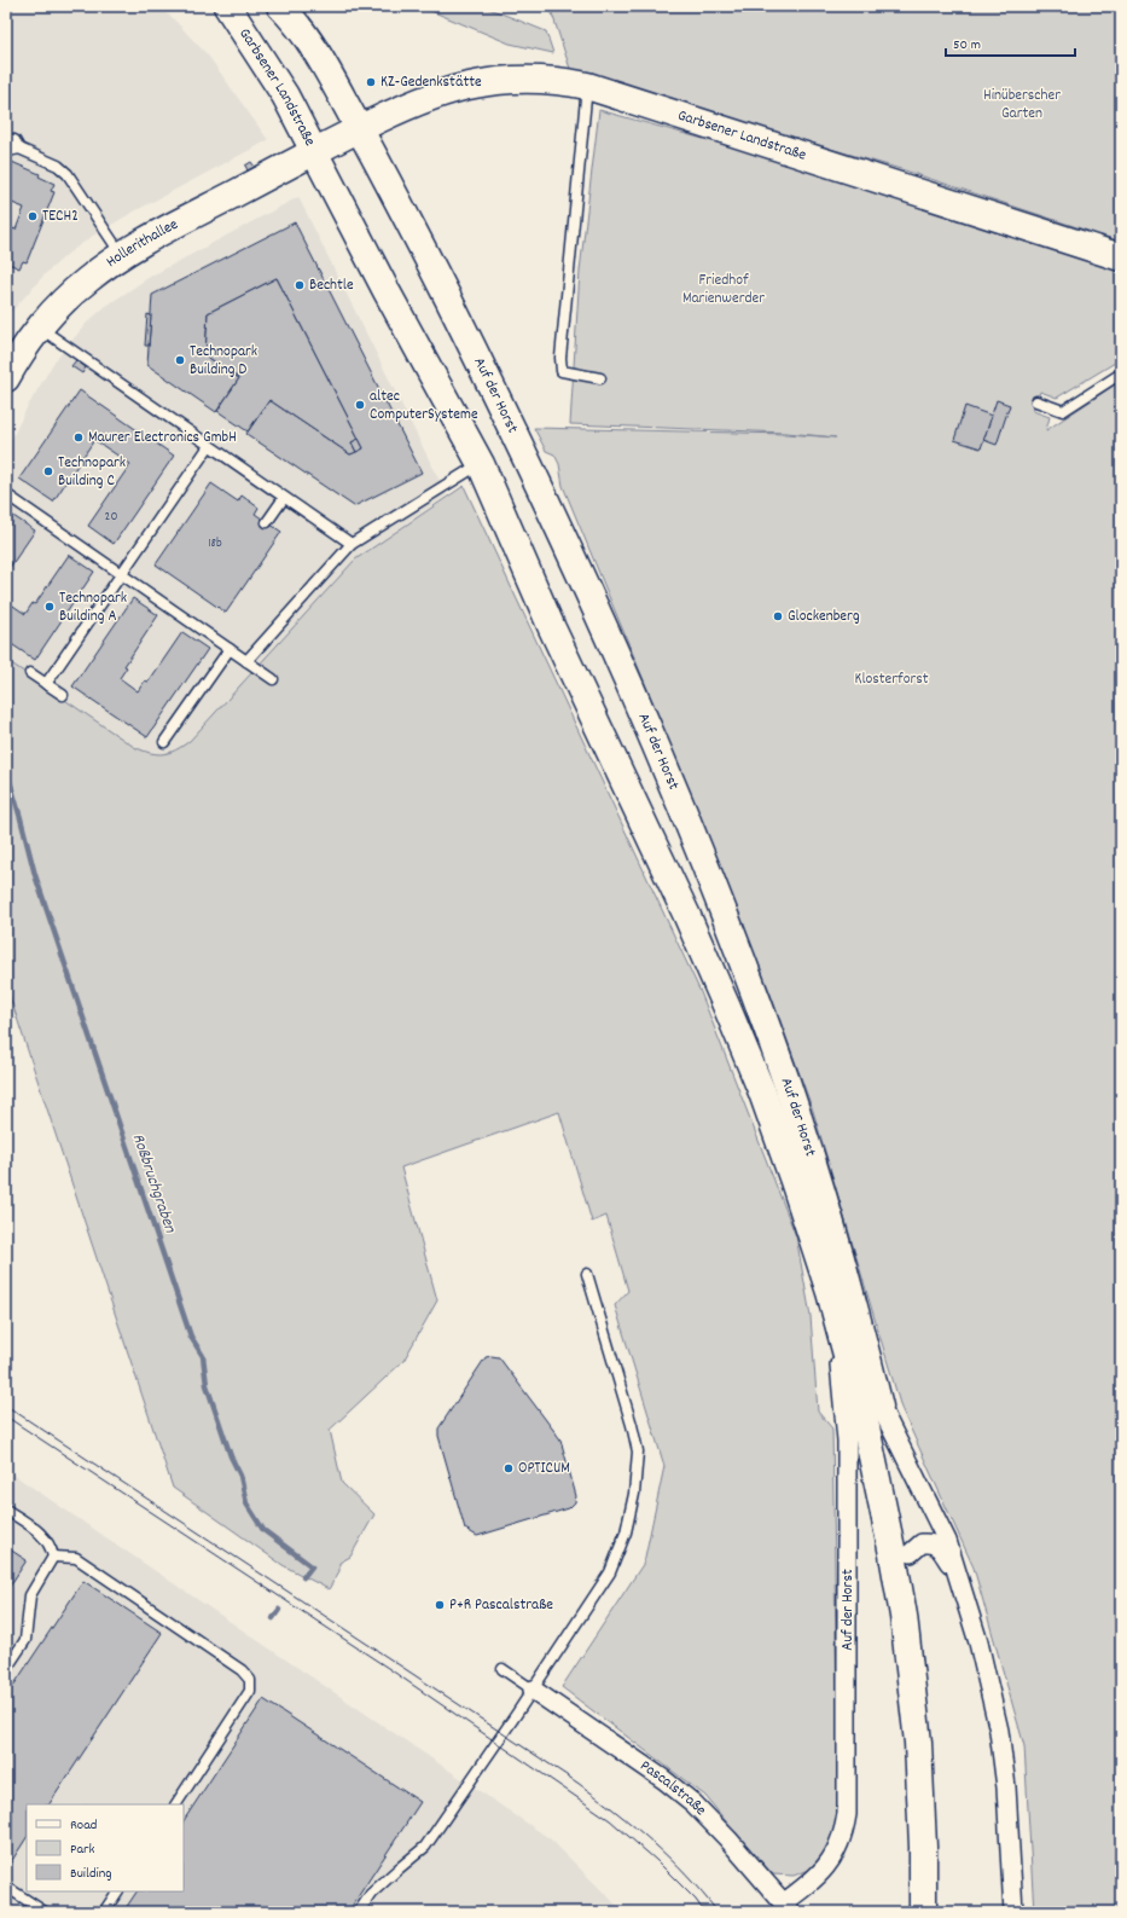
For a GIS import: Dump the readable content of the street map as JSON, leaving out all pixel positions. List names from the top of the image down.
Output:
{
  "streets": {
    "street": [
      "Garbsener Landstraße",
      "Hollerithallee",
      "Auf der Horst",
      "Pascalstraße"
    ]
  },
  "crossings": [
    ["Garbsener Landstraße", "Hollerithallee"],
    ["Garbsener Landstraße", "Auf der Horst"],
    ["Hollerithallee", "Auf der Horst"],
    ["Auf der Horst", "Pascalstraße"]
  ],
  "water": ["Roßbruchgraben"],
  "parks": ["Hinüberscher Garten", "Friedhof Marienwerder", "Klosterforst"],
  "places": [
    "KZ-Gedenkstätte",
    "TECH2",
    "Bechtle",
    "Technopark Building D",
    "altec ComputerSysteme",
    "Maurer Electronics GmbH",
    "Technopark Building C",
    "Technopark Building A",
    "Glockenberg",
    "OPTICUM",
    "P+R Pascalstraße"
  ],
  "house_numbers": ["20", "18b"],
  "legend": ["Road", "Park", "Building"],
  "scale_bar": "50 m"
}
